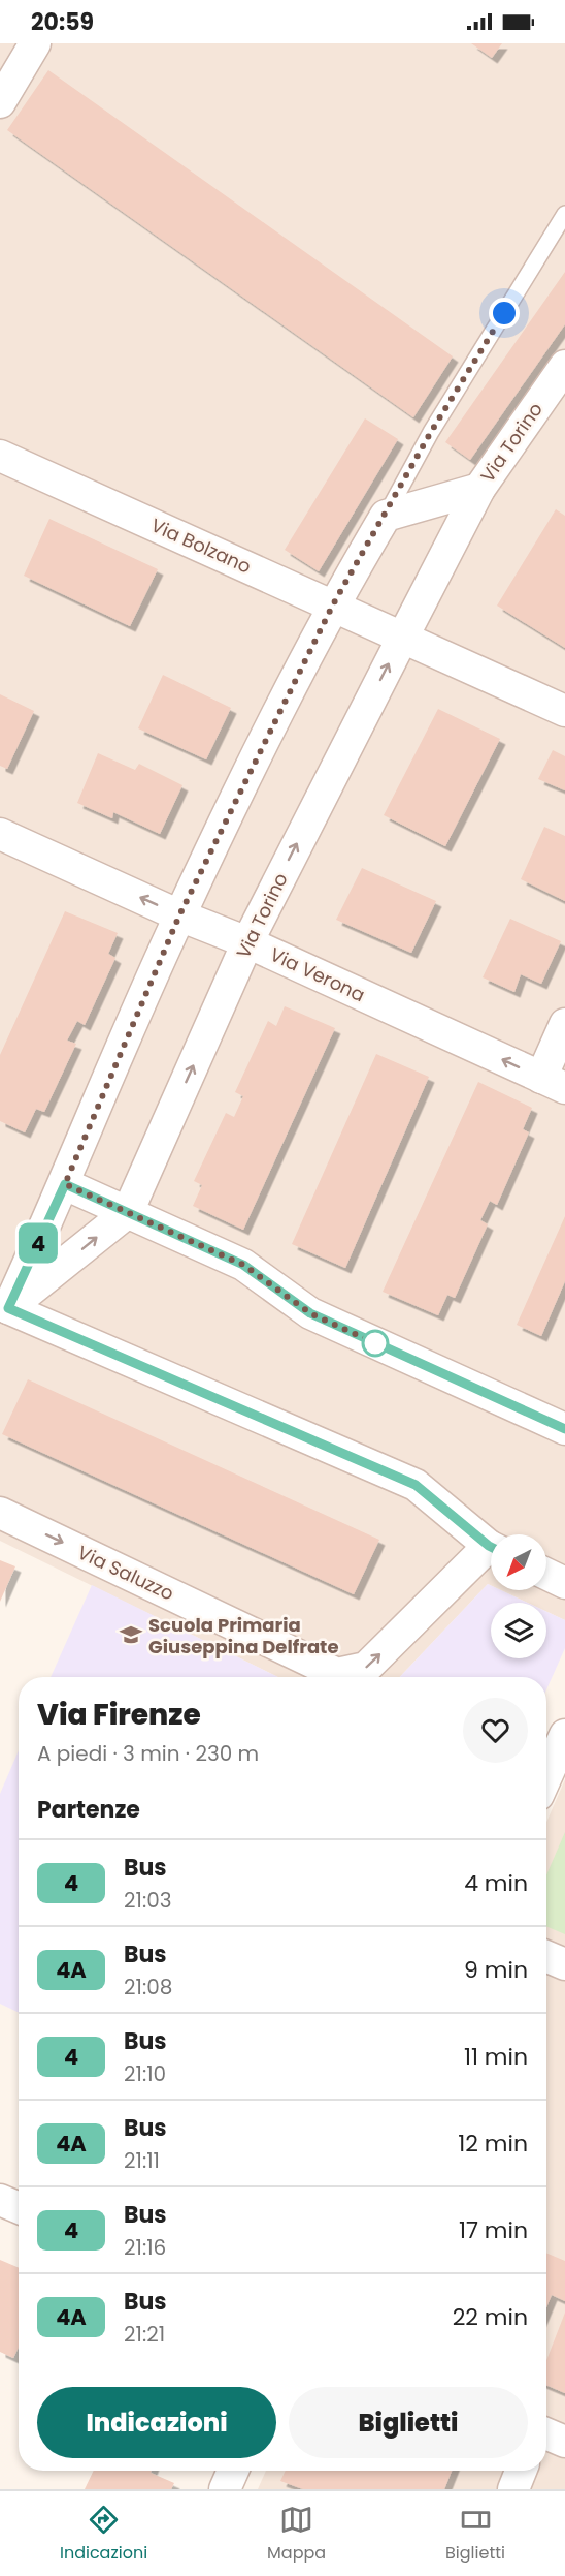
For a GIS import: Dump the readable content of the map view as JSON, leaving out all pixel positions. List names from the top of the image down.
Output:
{
  "streets": {
    "street": [
      "Via Torino",
      "Via Bolzano",
      "Via Verona",
      "Via Saluzzo"
    ]
  },
  "crossings": [
    ["Via Torino", "Via Bolzano"],
    ["Via Torino", "Via Verona"]
  ],
  "one_way": ["Via Verona"],
  "places": {
    "school or university": ["Scuola Primaria Giuseppina Delfrate"]
  },
  "lines": ["bus line 4"],
  "north": "bottom left",
  "page": {
    "status": "20:59",
    "on_map": "4",
    "heading": [
      ["Via Firenze", "A piedi · 3 min · 230 m"],
      "Partenze"
    ],
    "list": [
      {
        "mark": "4",
        "name": "Bus",
        "note": "21:03",
        "value": "4 min"
      },
      {
        "mark": "4A",
        "name": "Bus",
        "note": "21:08",
        "value": "9 min"
      },
      {
        "mark": "4",
        "name": "Bus",
        "note": "21:10",
        "value": "11 min"
      },
      {
        "mark": "4A",
        "name": "Bus",
        "note": "21:11",
        "value": "12 min"
      },
      {
        "mark": "4",
        "name": "Bus",
        "note": "21:16",
        "value": "17 min"
      },
      {
        "mark": "4A",
        "name": "Bus",
        "note": "21:21",
        "value": "22 min"
      }
    ],
    "buttons": ["Indicazioni", "Biglietti"],
    "tabs": ["Indicazioni", "Mappa", "Biglietti"]
  }
}
